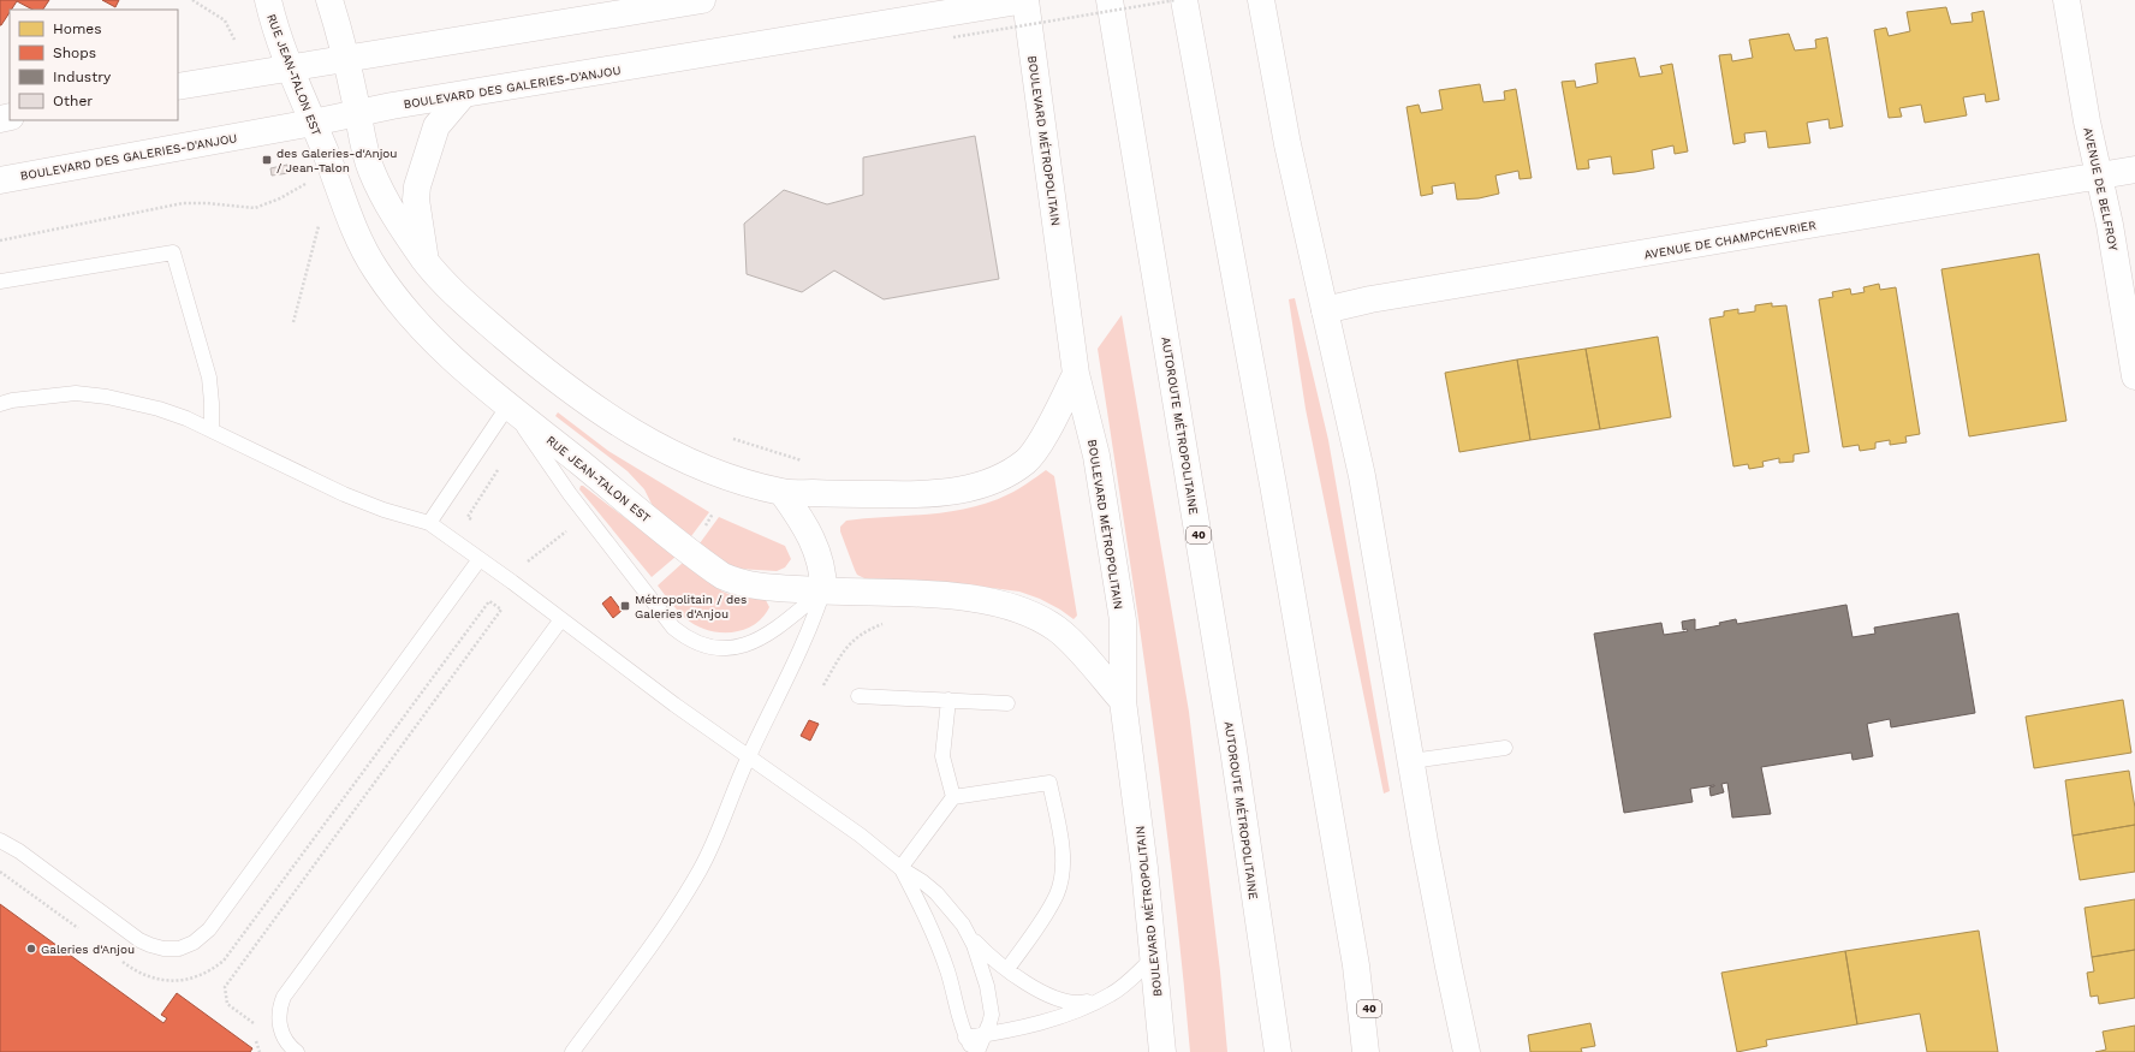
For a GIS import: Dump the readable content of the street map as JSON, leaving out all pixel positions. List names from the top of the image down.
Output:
{
  "streets": {
    "main road": [
      "RUE JEAN-TALON EST",
      "BOULEVARD DES GALERIES-D'ANJOU",
      "BOULEVARD MÉTROPOLITAIN",
      "AVENUE DE BELFROY",
      "AVENUE DE CHAMPCHEVRIER",
      "AUTOROUTE MÉTROPOLITAINE",
      "40"
    ]
  },
  "crossings": [
    ["RUE JEAN-TALON EST", "BOULEVARD DES GALERIES-D'ANJOU"],
    ["RUE JEAN-TALON EST", "BOULEVARD MÉTROPOLITAIN"],
    ["BOULEVARD DES GALERIES-D'ANJOU", "BOULEVARD MÉTROPOLITAIN"],
    ["AVENUE DE BELFROY", "AVENUE DE CHAMPCHEVRIER"]
  ],
  "places": {
    "transit": ["des Galeries-d'Anjou / Jean-Talon", "Métropolitain / des Galeries d'Anjou"],
    "other": ["Galeries d'Anjou"]
  },
  "legend": [
    "Homes",
    "Shops",
    "Industry",
    "Other"
  ]
}
